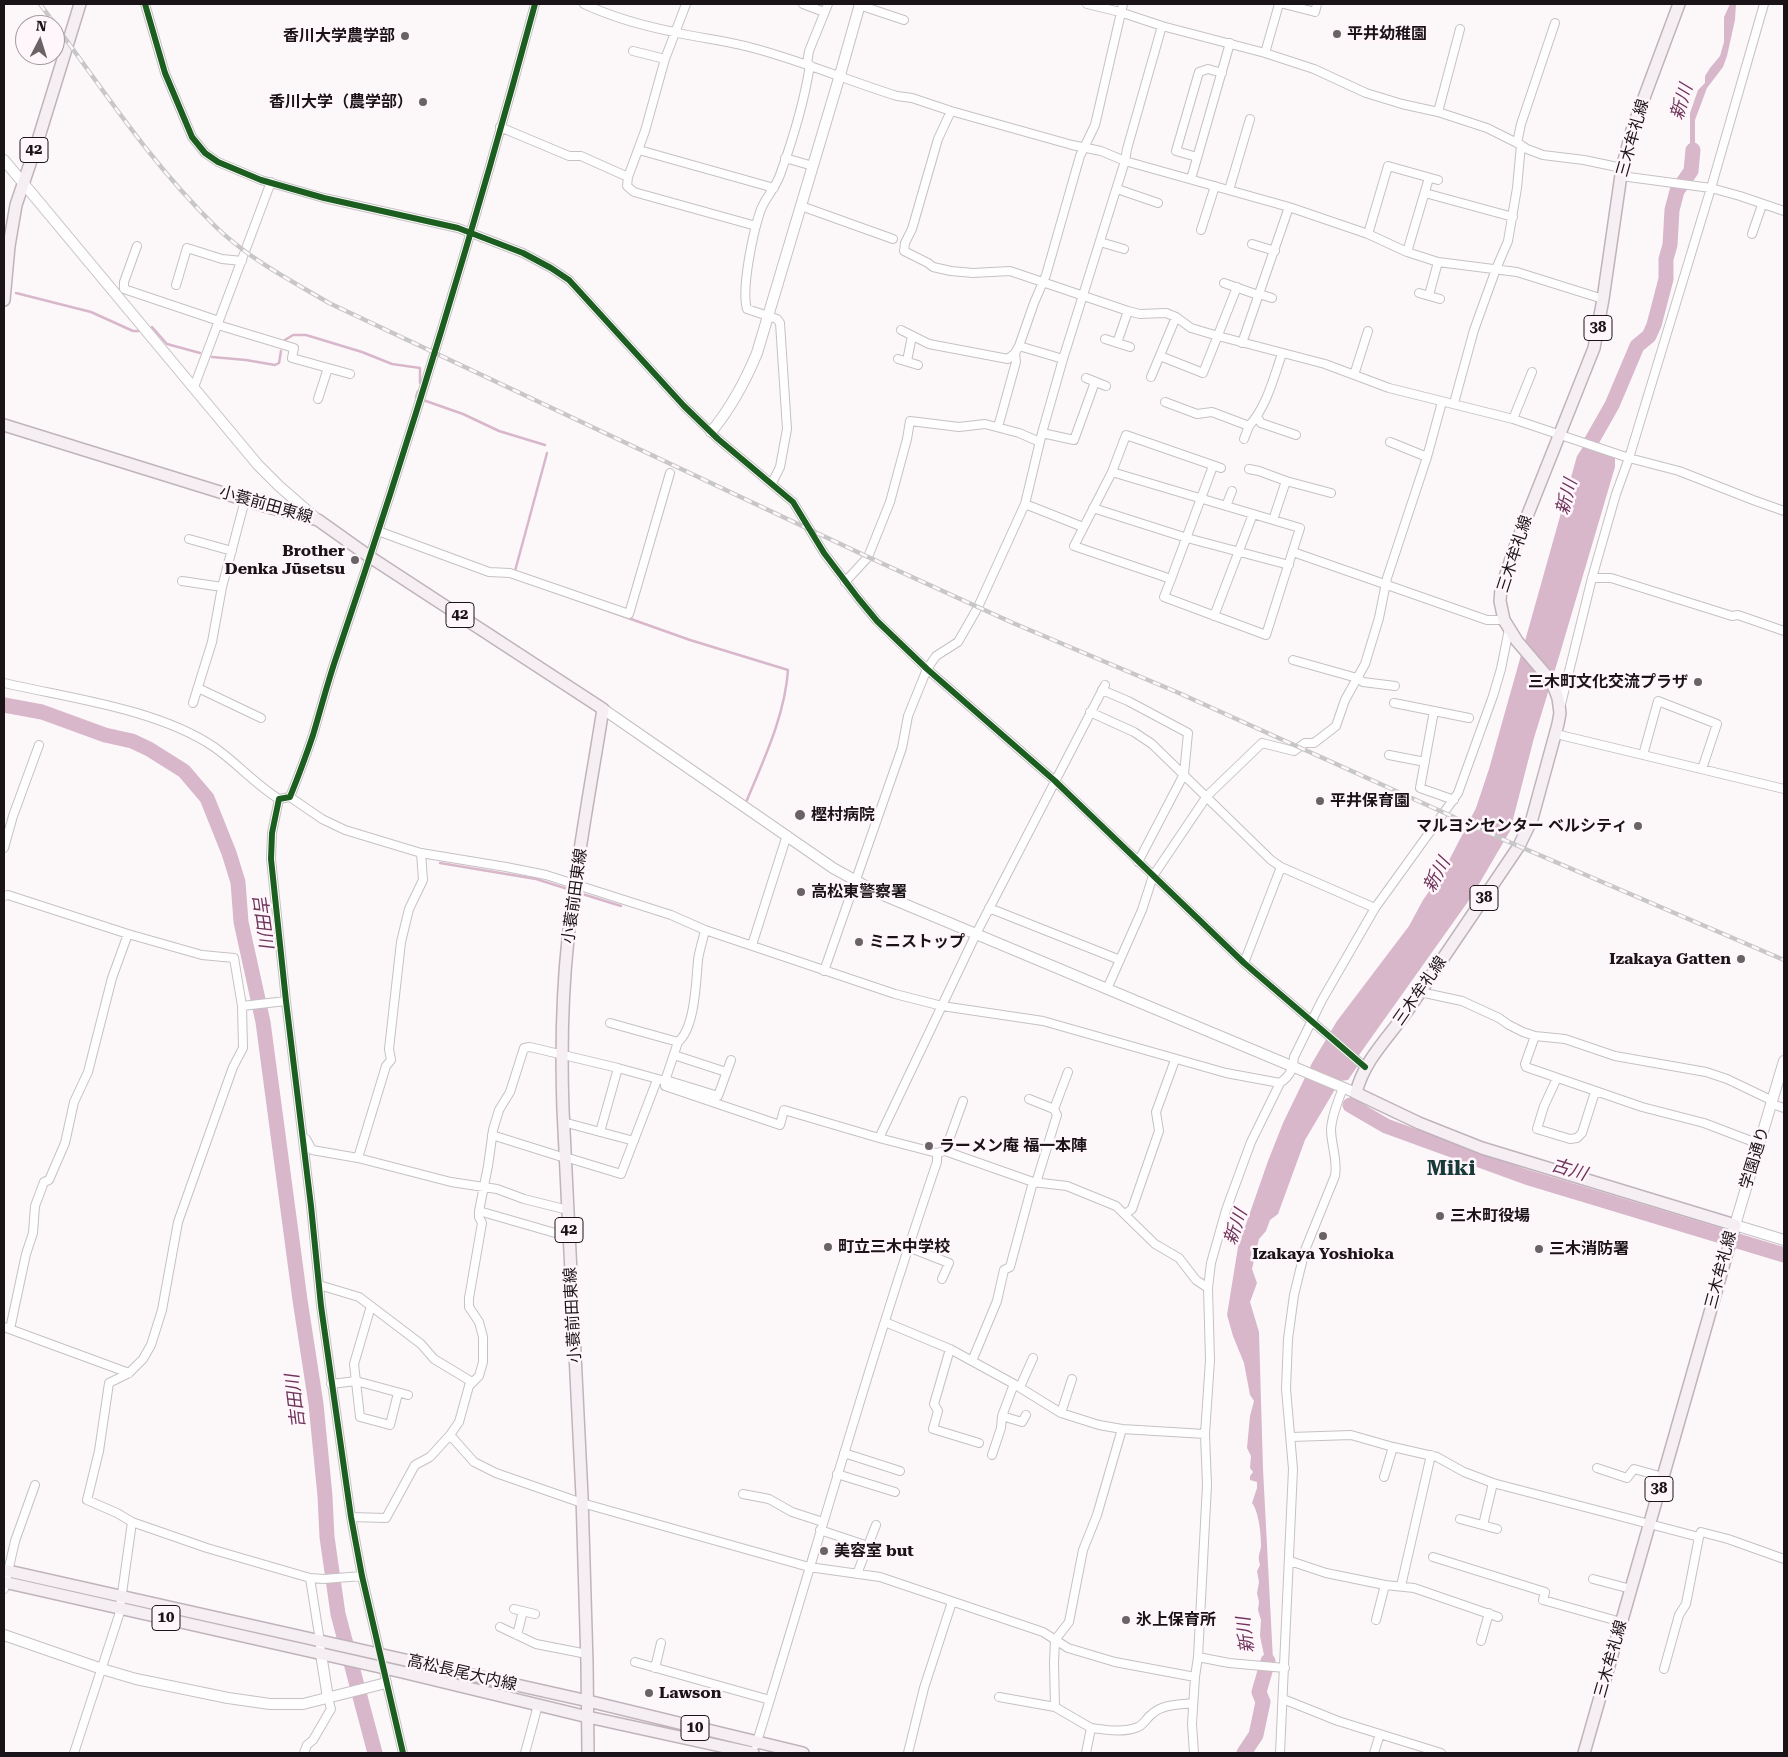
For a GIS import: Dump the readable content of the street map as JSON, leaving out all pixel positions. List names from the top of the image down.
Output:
{
  "streets": {
    "main road": [
      "三木牟礼線",
      "42",
      "38",
      "小蓑前田東線",
      "10",
      "高松長尾大内線"
    ],
    "street": ["学園通り"]
  },
  "crossings": [
    ["三木牟礼線", "学園通り"],
    ["小蓑前田東線", "高松長尾大内線"]
  ],
  "districts": ["Miki"],
  "water": ["新川", "吉田川", "古川"],
  "places": [
    "平井幼稚園",
    "香川大学農学部",
    "香川大学（農学部）",
    "Brother Denka Jūsetsu",
    "三木町文化交流プラザ",
    "平井保育園",
    "樫村病院",
    "マルヨシセンター ベルシティ",
    "高松東警察署",
    "ミニストップ",
    "Izakaya Gatten",
    "ラーメン庵 福一本陣",
    "三木町役場",
    "Izakaya Yoshioka",
    "町立三木中学校",
    "三木消防署",
    "美容室 but",
    "氷上保育所",
    "Lawson"
  ],
  "north": "top"
}
